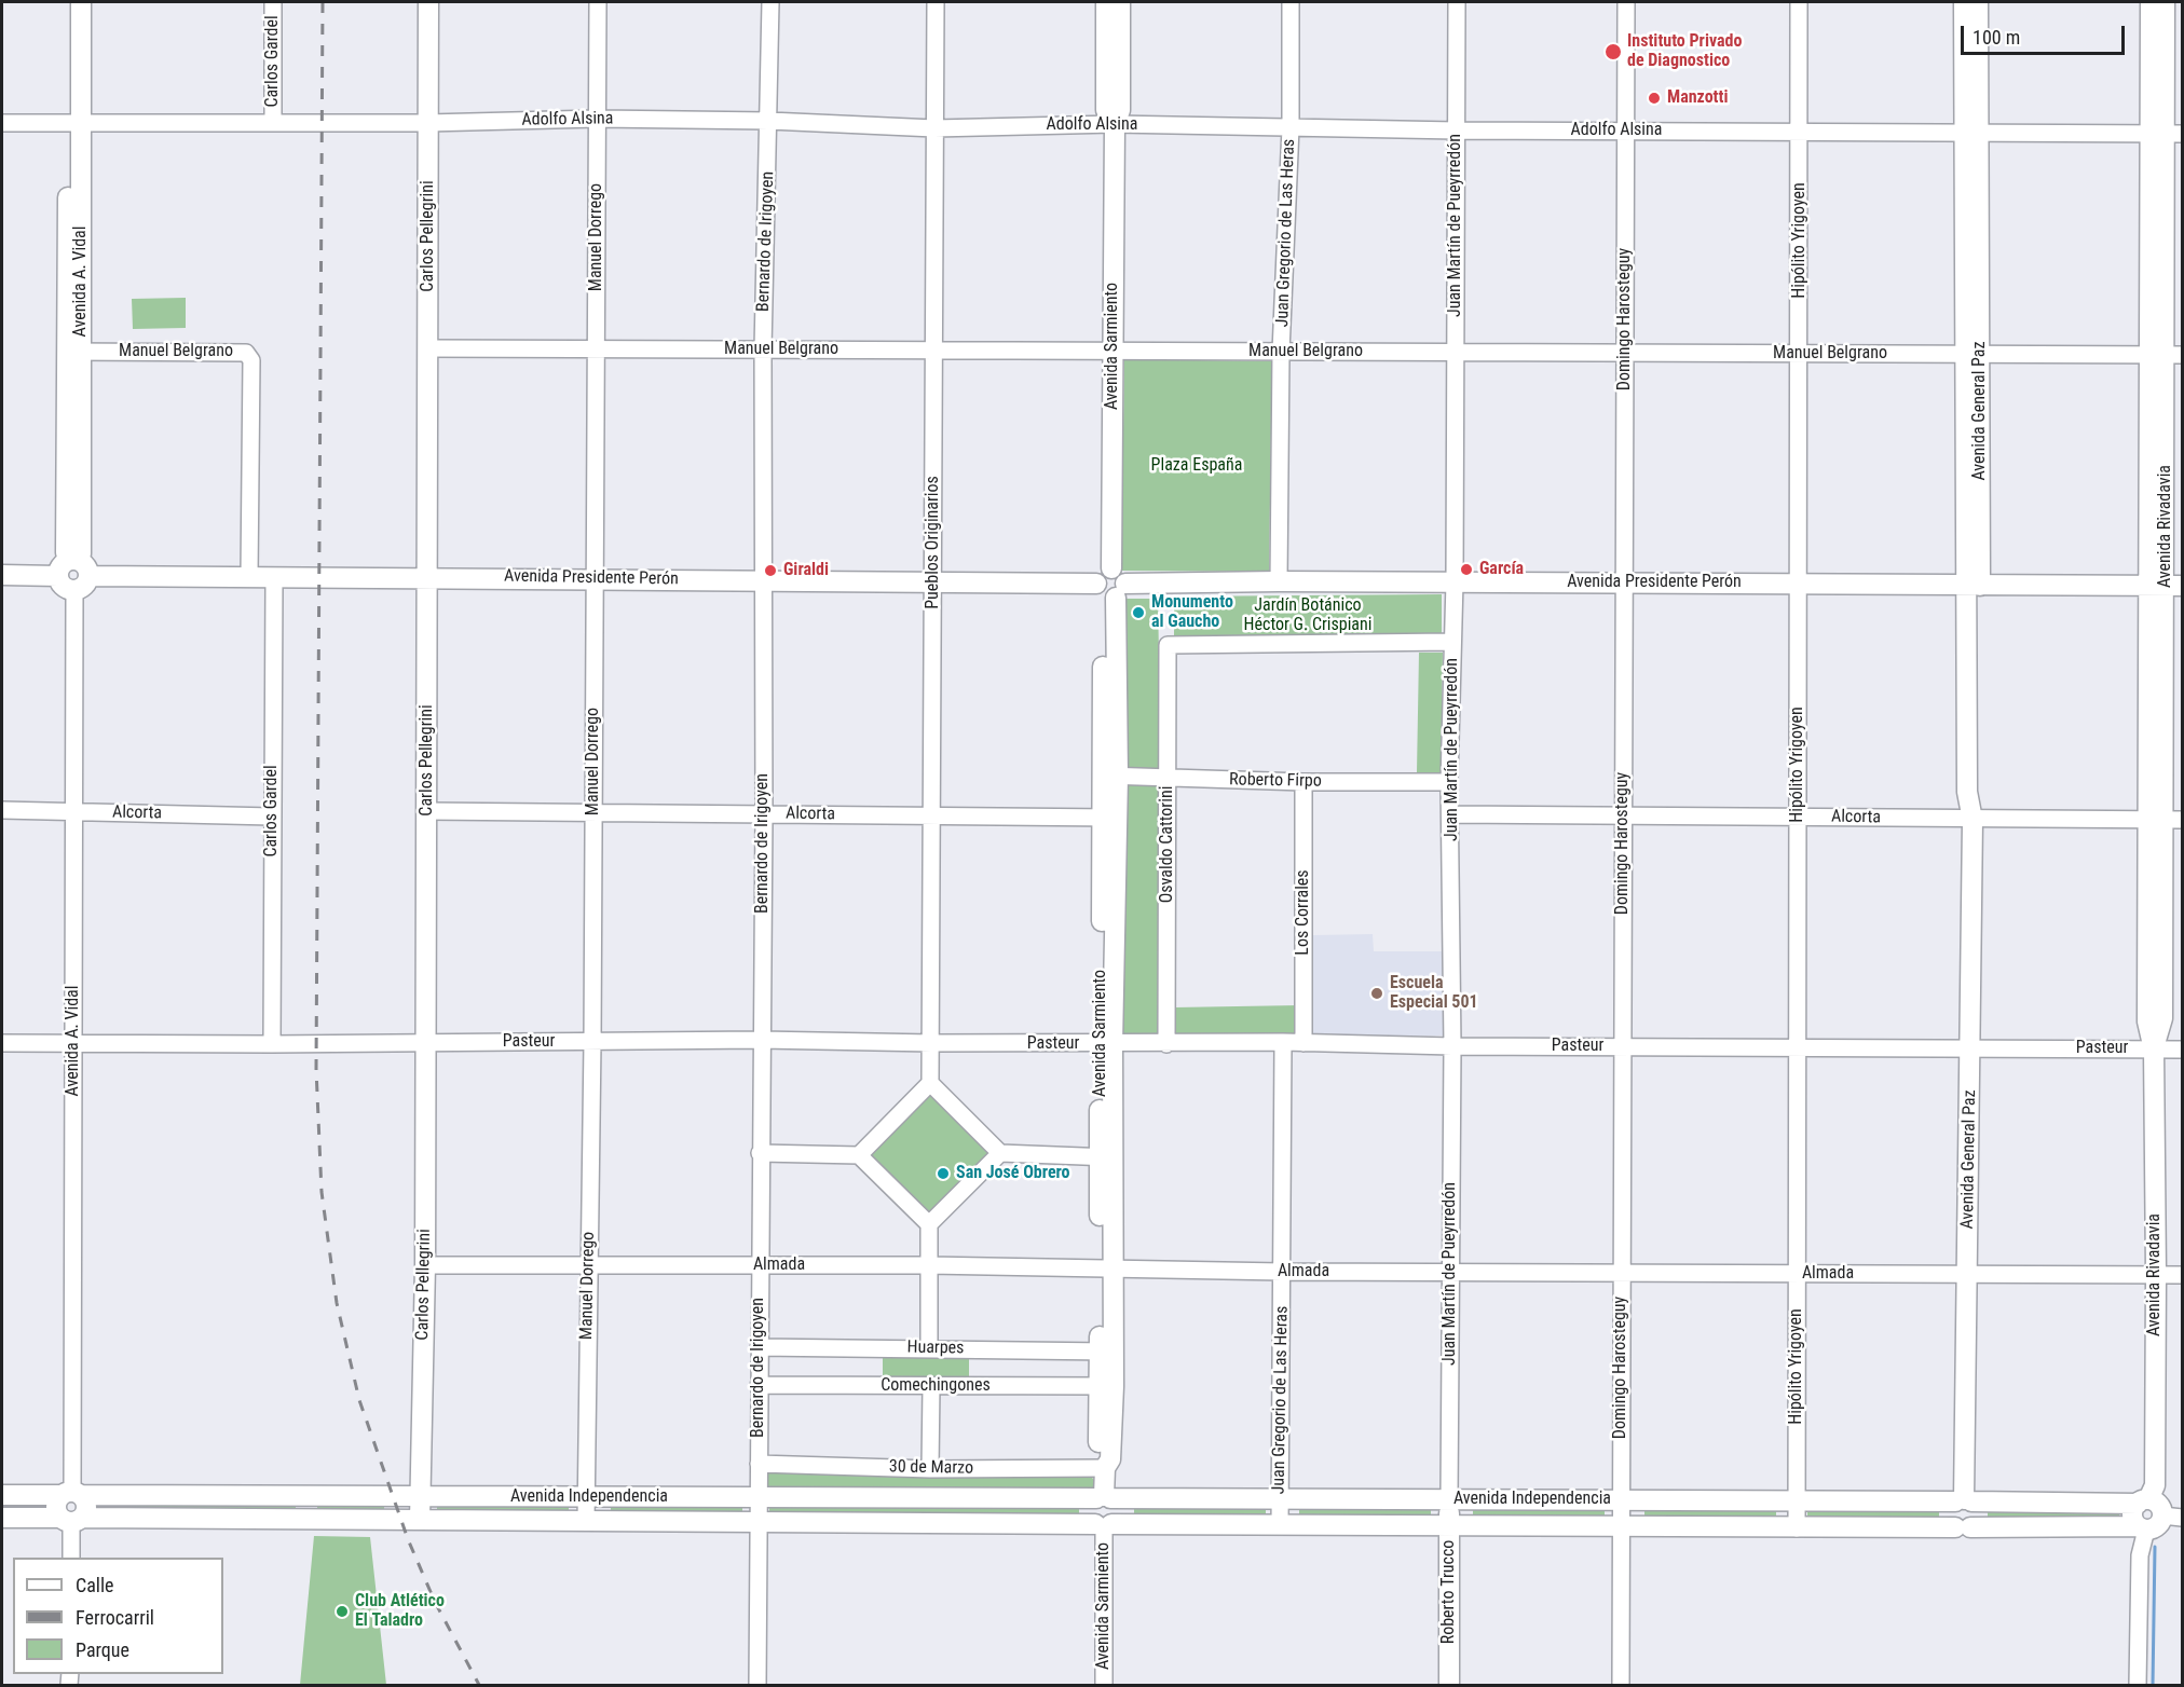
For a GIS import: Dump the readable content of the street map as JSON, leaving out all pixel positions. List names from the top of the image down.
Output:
{
  "streets": {
    "main road": [
      "Carlos Pellegrini",
      "Avenida A. Vidal",
      "Avenida Sarmiento",
      "Avenida General Paz",
      "Avenida Rivadavia",
      "Avenida Presidente Perón",
      "Avenida Independencia",
      "Roberto Trucco"
    ],
    "street": [
      "Carlos Gardel",
      "Adolfo Alsina",
      "Juan Martín de Pueyrredón",
      "Juan Gregorio de Las Heras",
      "Manuel Dorrego",
      "Hipólito Yrigoyen",
      "Bernardo de Irigoyen",
      "Domingo Harosteguy",
      "Manuel Belgrano",
      "Pueblos Originarios",
      "Roberto Firpo",
      "Alcorta",
      "Osvaldo Cattorini",
      "Los Corrales",
      "Pasteur",
      "Almada",
      "Huarpes",
      "Comechingones",
      "30 de Marzo"
    ]
  },
  "crossings": [
    ["Carlos Gardel", "Adolfo Alsina"],
    ["Carlos Gardel", "Avenida Presidente Perón"],
    ["Carlos Gardel", "Alcorta"],
    ["Carlos Gardel", "Pasteur"],
    ["Adolfo Alsina", "Juan Martín de Pueyrredón"],
    ["Adolfo Alsina", "Juan Gregorio de Las Heras"],
    ["Adolfo Alsina", "Carlos Pellegrini"],
    ["Adolfo Alsina", "Manuel Dorrego"],
    ["Adolfo Alsina", "Hipólito Yrigoyen"],
    ["Adolfo Alsina", "Bernardo de Irigoyen"],
    ["Adolfo Alsina", "Avenida A. Vidal"],
    ["Adolfo Alsina", "Domingo Harosteguy"],
    ["Adolfo Alsina", "Avenida Sarmiento"],
    ["Adolfo Alsina", "Avenida General Paz"],
    ["Adolfo Alsina", "Avenida Rivadavia"],
    ["Adolfo Alsina", "Pueblos Originarios"],
    ["Juan Martín de Pueyrredón", "Manuel Belgrano"],
    ["Juan Martín de Pueyrredón", "Avenida Presidente Perón"],
    ["Juan Martín de Pueyrredón", "Roberto Firpo"],
    ["Juan Martín de Pueyrredón", "Alcorta"],
    ["Juan Martín de Pueyrredón", "Osvaldo Cattorini"],
    ["Juan Martín de Pueyrredón", "Pasteur"],
    ["Juan Martín de Pueyrredón", "Almada"],
    ["Juan Martín de Pueyrredón", "Avenida Independencia"],
    ["Juan Martín de Pueyrredón", "Roberto Trucco"],
    ["Juan Gregorio de Las Heras", "Manuel Belgrano"],
    ["Juan Gregorio de Las Heras", "Avenida Presidente Perón"],
    ["Juan Gregorio de Las Heras", "Pasteur"],
    ["Juan Gregorio de Las Heras", "Almada"],
    ["Juan Gregorio de Las Heras", "Avenida Independencia"],
    ["Carlos Pellegrini", "Manuel Belgrano"],
    ["Carlos Pellegrini", "Avenida Presidente Perón"],
    ["Carlos Pellegrini", "Alcorta"],
    ["Carlos Pellegrini", "Pasteur"],
    ["Carlos Pellegrini", "Almada"],
    ["Carlos Pellegrini", "Avenida Independencia"],
    ["Manuel Dorrego", "Manuel Belgrano"],
    ["Manuel Dorrego", "Avenida Presidente Perón"],
    ["Manuel Dorrego", "Alcorta"],
    ["Manuel Dorrego", "Pasteur"],
    ["Manuel Dorrego", "Almada"],
    ["Manuel Dorrego", "Avenida Independencia"],
    ["Hipólito Yrigoyen", "Manuel Belgrano"],
    ["Hipólito Yrigoyen", "Avenida Presidente Perón"],
    ["Hipólito Yrigoyen", "Alcorta"],
    ["Hipólito Yrigoyen", "Pasteur"],
    ["Hipólito Yrigoyen", "Almada"],
    ["Hipólito Yrigoyen", "Avenida Independencia"],
    ["Bernardo de Irigoyen", "Manuel Belgrano"],
    ["Bernardo de Irigoyen", "Avenida Presidente Perón"],
    ["Bernardo de Irigoyen", "Alcorta"],
    ["Bernardo de Irigoyen", "Pasteur"],
    ["Bernardo de Irigoyen", "Almada"],
    ["Bernardo de Irigoyen", "Huarpes"],
    ["Bernardo de Irigoyen", "Comechingones"],
    ["Bernardo de Irigoyen", "30 de Marzo"],
    ["Bernardo de Irigoyen", "Avenida Independencia"],
    ["Avenida A. Vidal", "Manuel Belgrano"],
    ["Avenida A. Vidal", "Avenida Presidente Perón"],
    ["Avenida A. Vidal", "Alcorta"],
    ["Avenida A. Vidal", "Pasteur"],
    ["Avenida A. Vidal", "Avenida Independencia"],
    ["Domingo Harosteguy", "Manuel Belgrano"],
    ["Domingo Harosteguy", "Avenida Presidente Perón"],
    ["Domingo Harosteguy", "Alcorta"],
    ["Domingo Harosteguy", "Pasteur"],
    ["Domingo Harosteguy", "Almada"],
    ["Domingo Harosteguy", "Avenida Independencia"],
    ["Avenida Sarmiento", "Manuel Belgrano"],
    ["Avenida Sarmiento", "Avenida Presidente Perón"],
    ["Avenida Sarmiento", "Roberto Firpo"],
    ["Avenida Sarmiento", "Alcorta"],
    ["Avenida Sarmiento", "Pasteur"],
    ["Avenida Sarmiento", "Almada"],
    ["Avenida Sarmiento", "Huarpes"],
    ["Avenida Sarmiento", "Comechingones"],
    ["Avenida Sarmiento", "30 de Marzo"],
    ["Avenida Sarmiento", "Avenida Independencia"],
    ["Manuel Belgrano", "Avenida General Paz"],
    ["Manuel Belgrano", "Avenida Rivadavia"],
    ["Manuel Belgrano", "Pueblos Originarios"],
    ["Manuel Belgrano", "Avenida Presidente Perón"],
    ["Avenida General Paz", "Avenida Presidente Perón"],
    ["Avenida General Paz", "Alcorta"],
    ["Avenida General Paz", "Pasteur"],
    ["Avenida General Paz", "Almada"],
    ["Avenida General Paz", "Avenida Independencia"],
    ["Avenida Rivadavia", "Avenida Presidente Perón"],
    ["Avenida Rivadavia", "Alcorta"],
    ["Avenida Rivadavia", "Pasteur"],
    ["Avenida Rivadavia", "Almada"],
    ["Avenida Rivadavia", "Avenida Independencia"],
    ["Pueblos Originarios", "Avenida Presidente Perón"],
    ["Pueblos Originarios", "Alcorta"],
    ["Pueblos Originarios", "Pasteur"],
    ["Roberto Firpo", "Osvaldo Cattorini"],
    ["Roberto Firpo", "Los Corrales"],
    ["Osvaldo Cattorini", "Pasteur"],
    ["Los Corrales", "Pasteur"],
    ["Avenida Independencia", "Roberto Trucco"]
  ],
  "parks": ["Plaza España", "Jardín Botánico Héctor G. Crispiani"],
  "places": [
    "Instituto Privado de Diagnostico",
    "Manzotti",
    "García",
    "Giraldi",
    "Monumento al Gaucho",
    "Escuela Especial 501",
    "San José Obrero",
    "Club Atlético El Taladro"
  ],
  "legend": ["Calle", "Ferrocarril", "Parque"],
  "scale_bar": "100 m"
}
